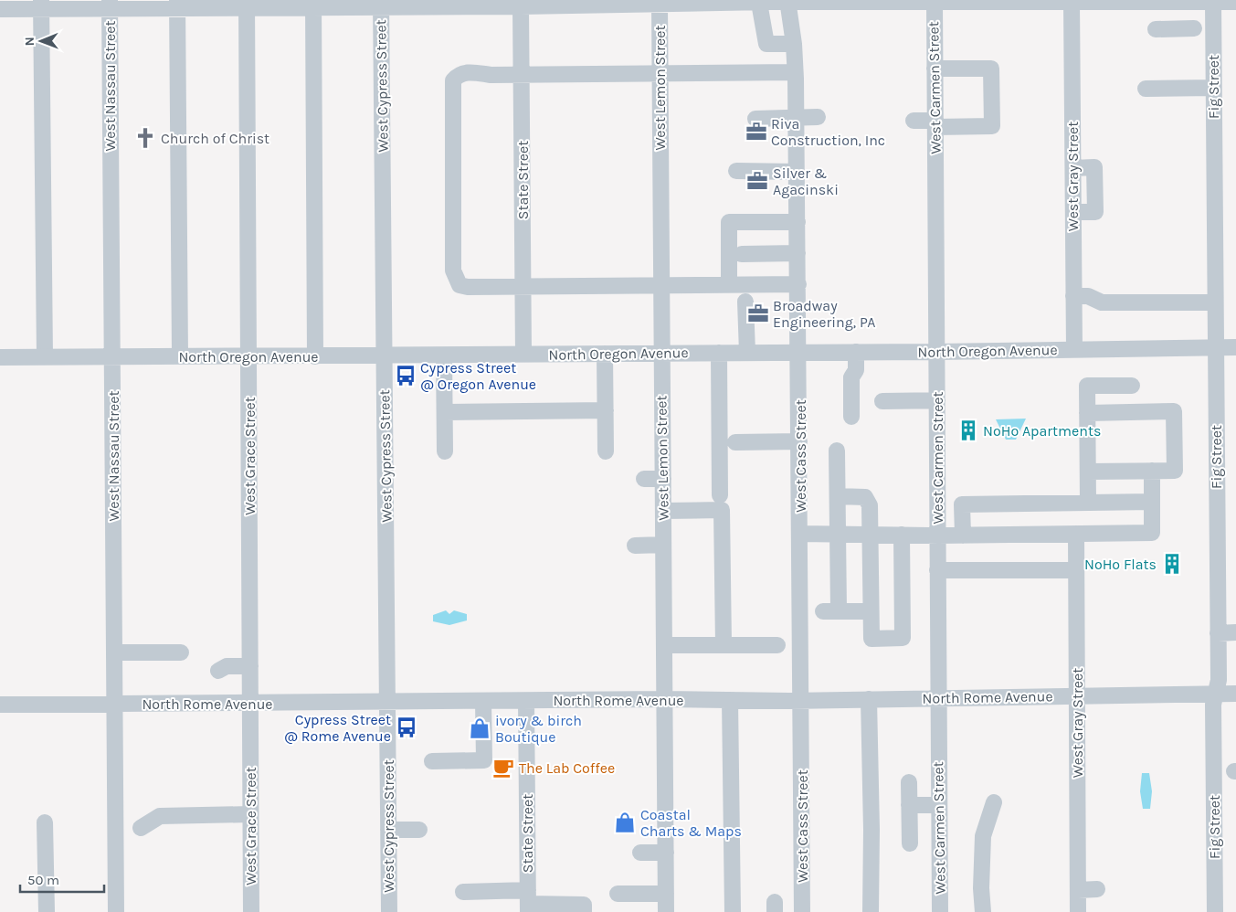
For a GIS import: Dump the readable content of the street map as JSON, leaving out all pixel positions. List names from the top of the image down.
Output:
{
  "streets": {
    "street": [
      "West Nassau Street",
      "West Cypress Street",
      "Fig Street",
      "West Lemon Street",
      "West Carmen Street",
      "West Gray Street",
      "State Street",
      "North Oregon Avenue",
      "West Grace Street",
      "West Cass Street",
      "North Rome Avenue"
    ]
  },
  "crossings": [
    ["West Nassau Street", "North Oregon Avenue"],
    ["West Nassau Street", "North Rome Avenue"],
    ["West Cypress Street", "North Oregon Avenue"],
    ["West Cypress Street", "North Rome Avenue"],
    ["Fig Street", "North Oregon Avenue"],
    ["Fig Street", "North Rome Avenue"],
    ["West Lemon Street", "North Oregon Avenue"],
    ["West Lemon Street", "North Rome Avenue"],
    ["West Carmen Street", "North Oregon Avenue"],
    ["West Carmen Street", "North Rome Avenue"],
    ["West Gray Street", "North Oregon Avenue"],
    ["West Gray Street", "North Rome Avenue"],
    ["State Street", "North Oregon Avenue"],
    ["State Street", "North Rome Avenue"],
    ["North Oregon Avenue", "West Grace Street"],
    ["North Oregon Avenue", "West Cass Street"],
    ["West Grace Street", "North Rome Avenue"],
    ["West Cass Street", "North Rome Avenue"]
  ],
  "places": {
    "office": ["Riva Construction, Inc", "Silver & Agacinski", "Broadway Engineering, PA"],
    "church": ["Church of Christ"],
    "bus stop": ["Cypress Street @ Oregon Avenue", "Cypress Street @ Rome Avenue"],
    "building": ["NoHo Apartments", "NoHo Flats"],
    "shop": ["ivory & birch Boutique", "Coastal Charts & Maps"],
    "cafe": ["The Lab Coffee"]
  },
  "scale_bar": "50 m",
  "north": "left"
}
